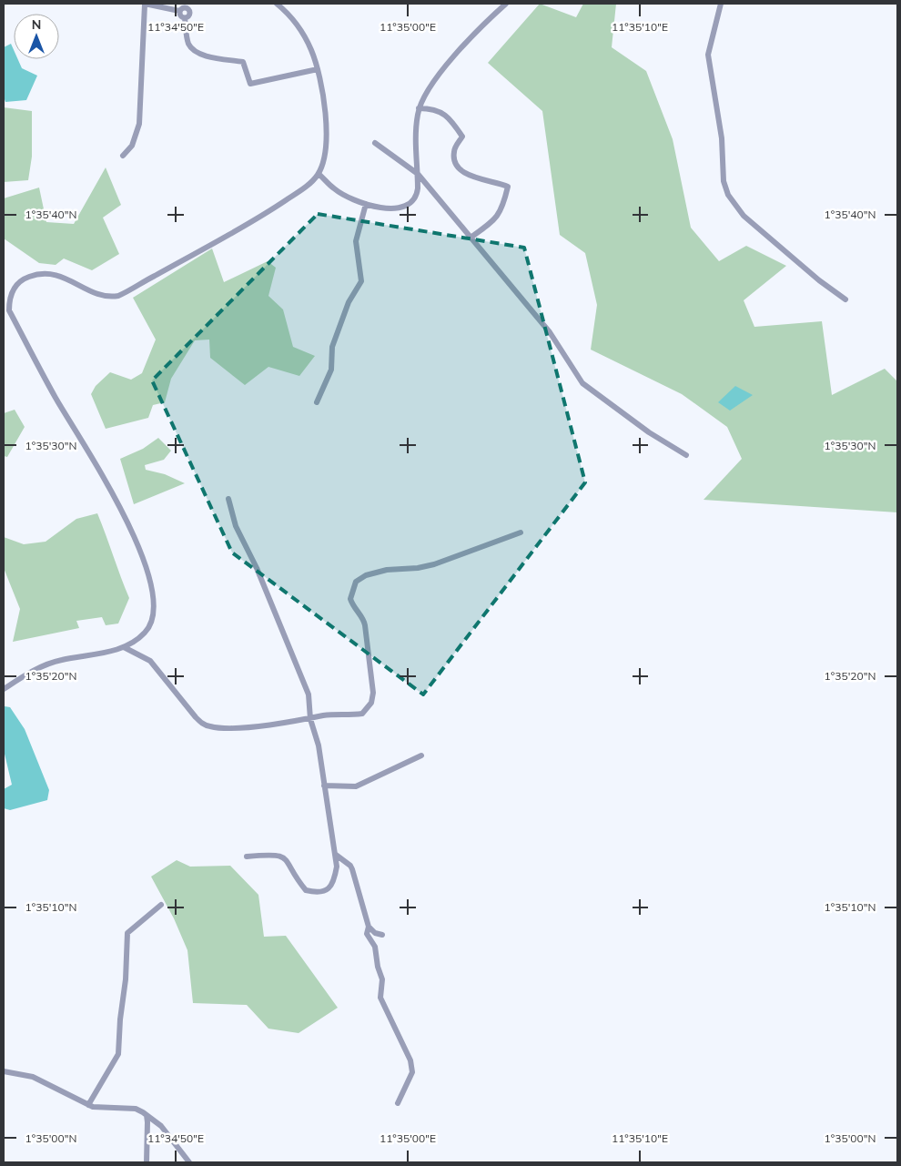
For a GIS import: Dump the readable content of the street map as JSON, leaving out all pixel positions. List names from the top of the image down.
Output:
{
  "north": "top",
  "coordinates": [
    "11°34'50\"E",
    "11°35'00\"E",
    "11°35'10\"E",
    "1°35'40\"N",
    "1°35'30\"N",
    "1°35'20\"N",
    "1°35'10\"N",
    "1°35'00\"N"
  ]
}
